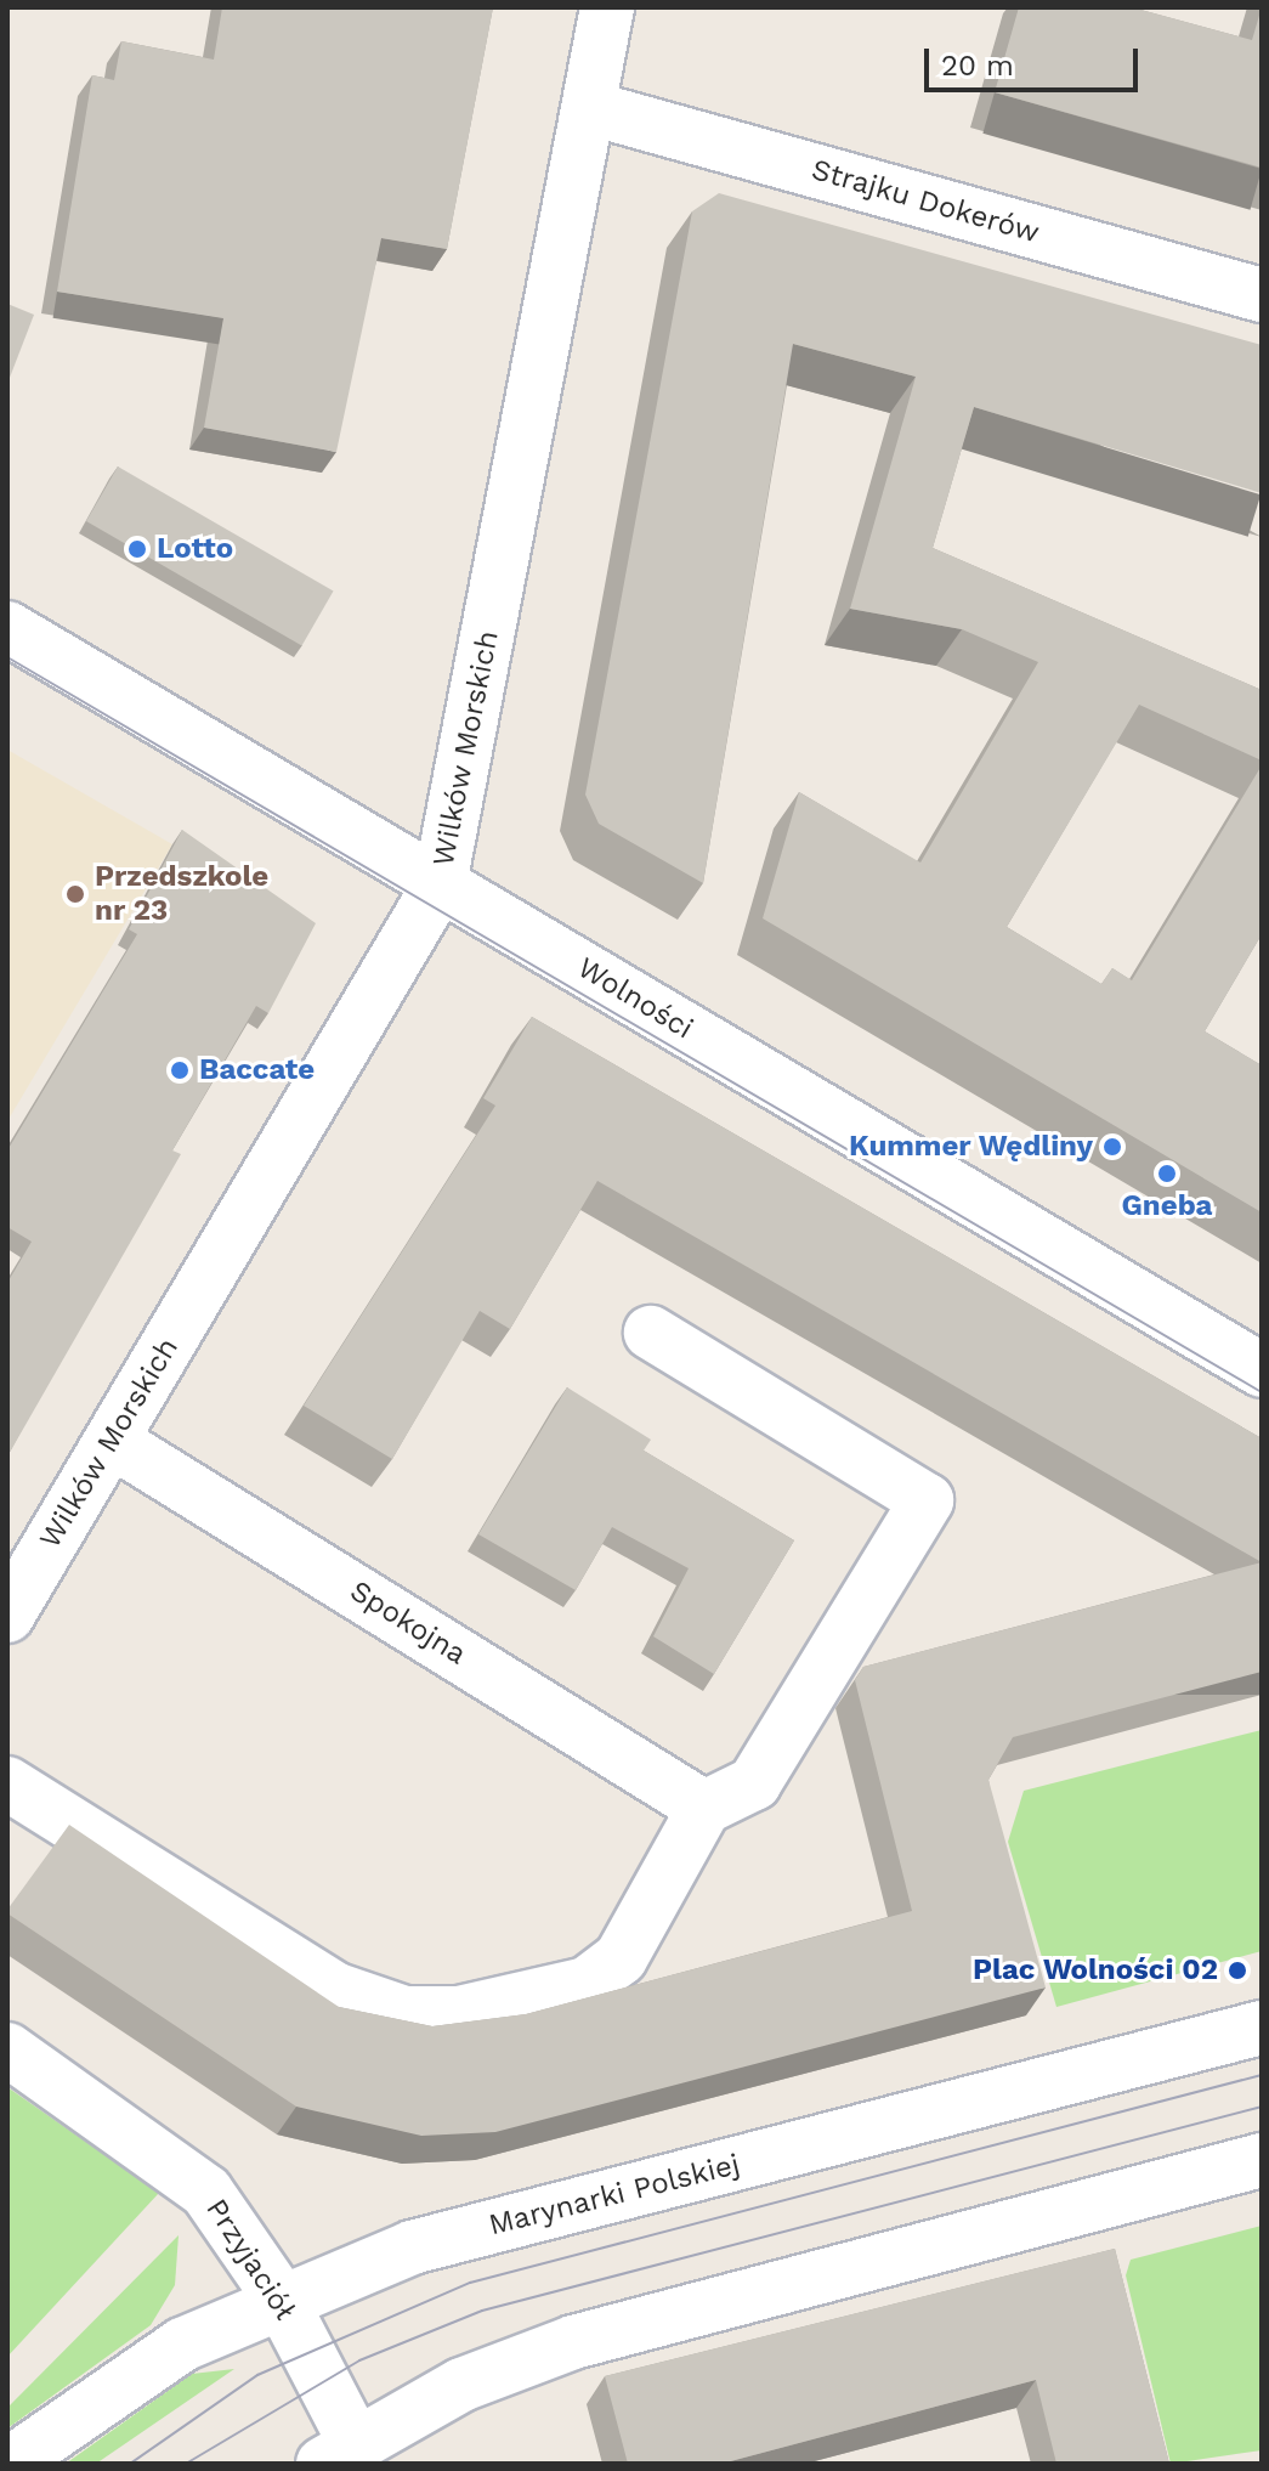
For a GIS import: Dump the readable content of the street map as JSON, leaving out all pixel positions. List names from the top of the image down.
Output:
{
  "streets": {
    "street": [
      "Strajku Dokerów",
      "Wilków Morskich",
      "Wolności",
      "Spokojna",
      "Marynarki Polskiej",
      "Przyjaciół"
    ]
  },
  "crossings": [
    ["Strajku Dokerów", "Wilków Morskich"],
    ["Wilków Morskich", "Wolności"],
    ["Wilków Morskich", "Spokojna"],
    ["Marynarki Polskiej", "Przyjaciół"]
  ],
  "places": [
    "Lotto",
    "Przedszkole nr 23",
    "Baccate",
    "Kummer Wędliny",
    "Gneba",
    "Plac Wolności 02"
  ],
  "scale_bar": "20 m"
}
